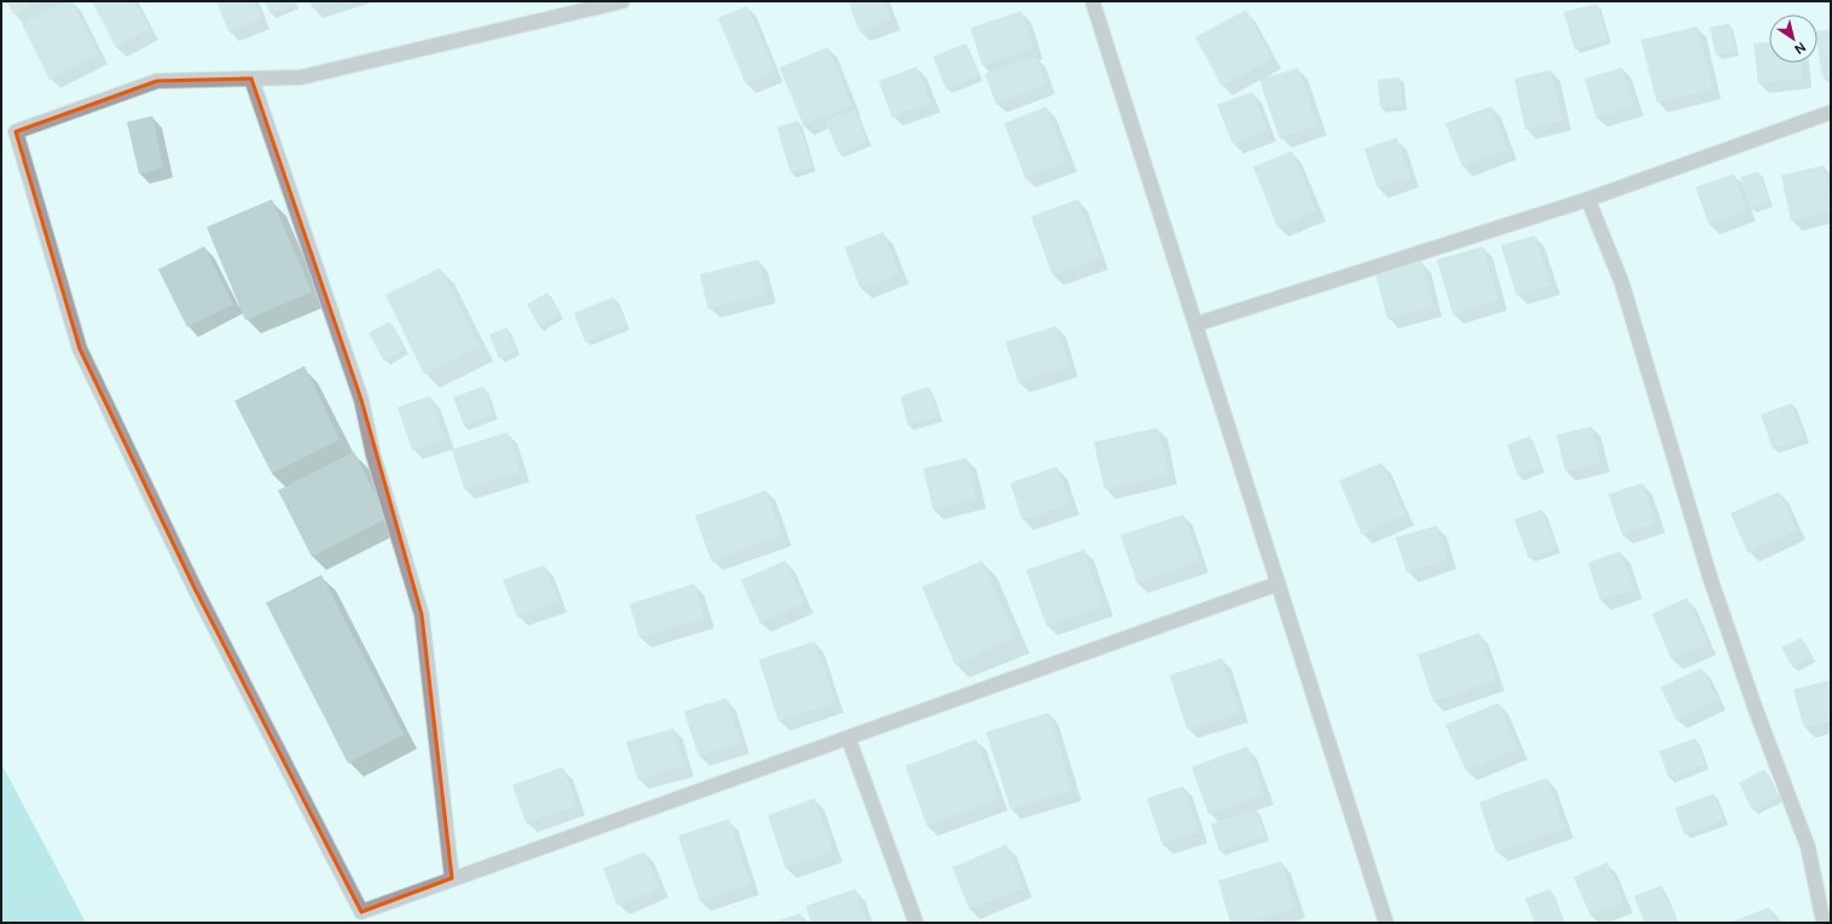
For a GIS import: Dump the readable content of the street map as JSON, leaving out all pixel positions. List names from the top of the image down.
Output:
{
  "north": "bottom right"
}
